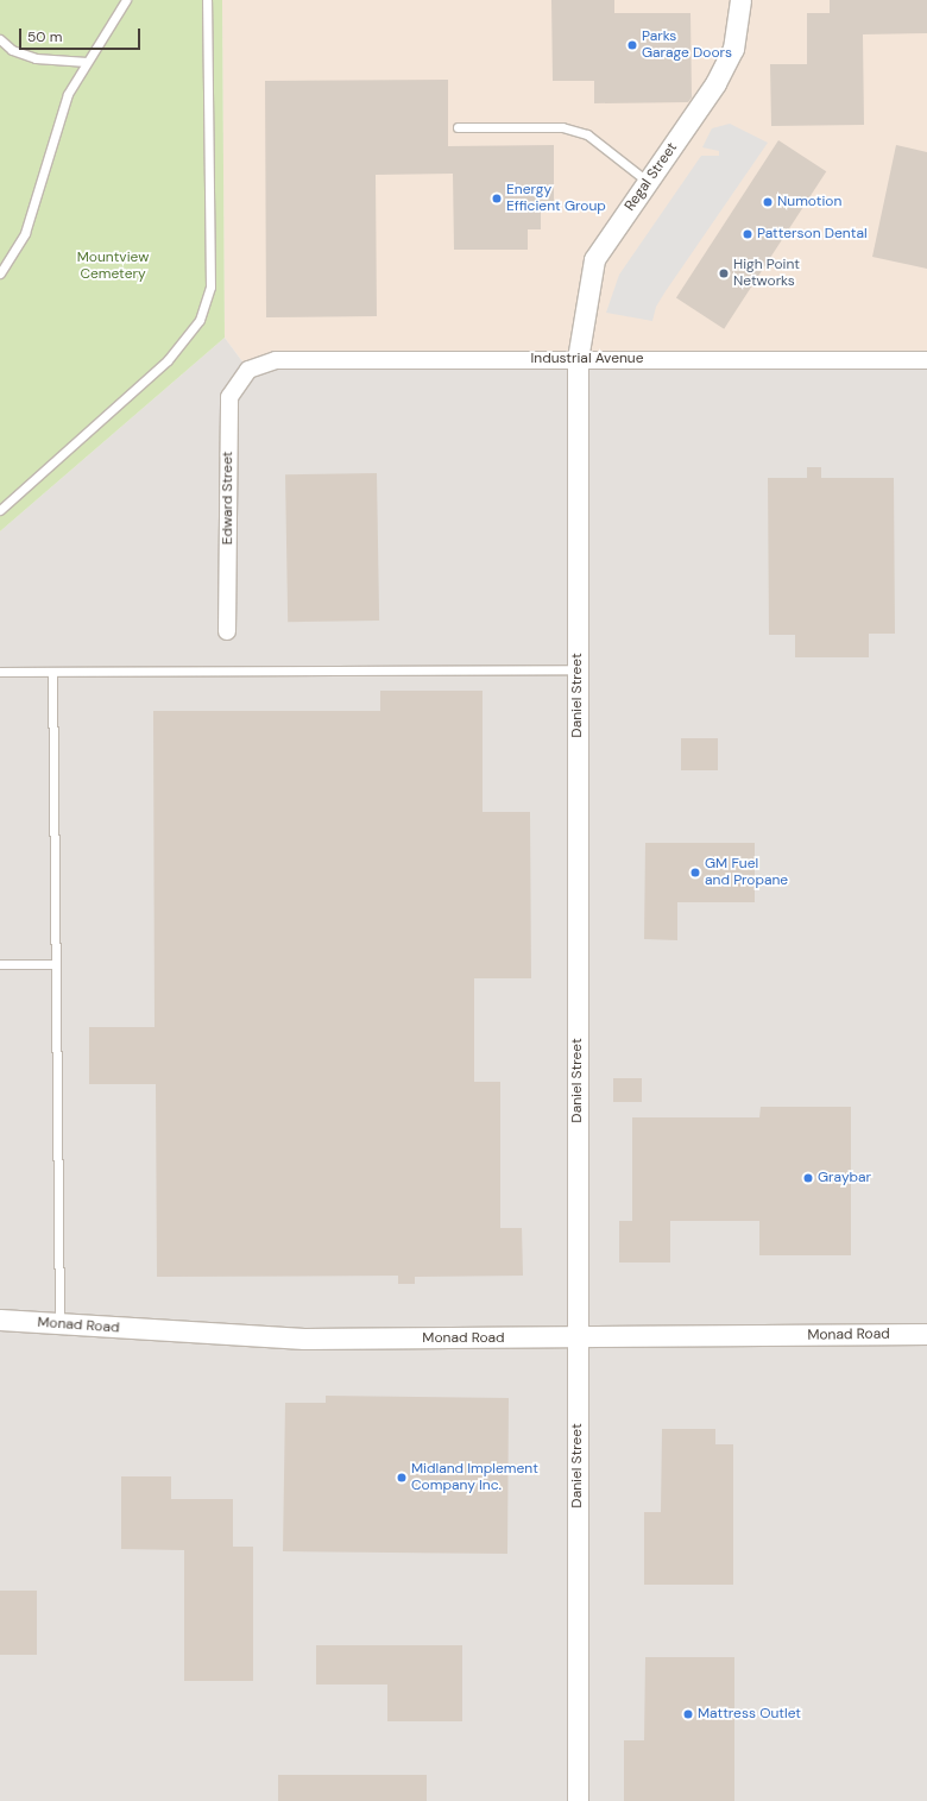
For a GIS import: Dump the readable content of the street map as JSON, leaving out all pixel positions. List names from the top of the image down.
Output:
{
  "streets": {
    "street": [
      "Regal Street",
      "Industrial Avenue",
      "Edward Street",
      "Daniel Street",
      "Monad Road"
    ]
  },
  "crossings": [
    ["Regal Street", "Industrial Avenue"],
    ["Regal Street", "Daniel Street"],
    ["Industrial Avenue", "Edward Street"],
    ["Industrial Avenue", "Daniel Street"],
    ["Daniel Street", "Monad Road"]
  ],
  "parks": ["Mountview Cemetery"],
  "places": [
    "Parks Garage Doors",
    "Energy Efficient Group",
    "Numotion",
    "Patterson Dental",
    "High Point Networks",
    "GM Fuel and Propane",
    "Graybar",
    "Midland Implement Company Inc.",
    "Mattress Outlet"
  ],
  "scale_bar": "50 m"
}
